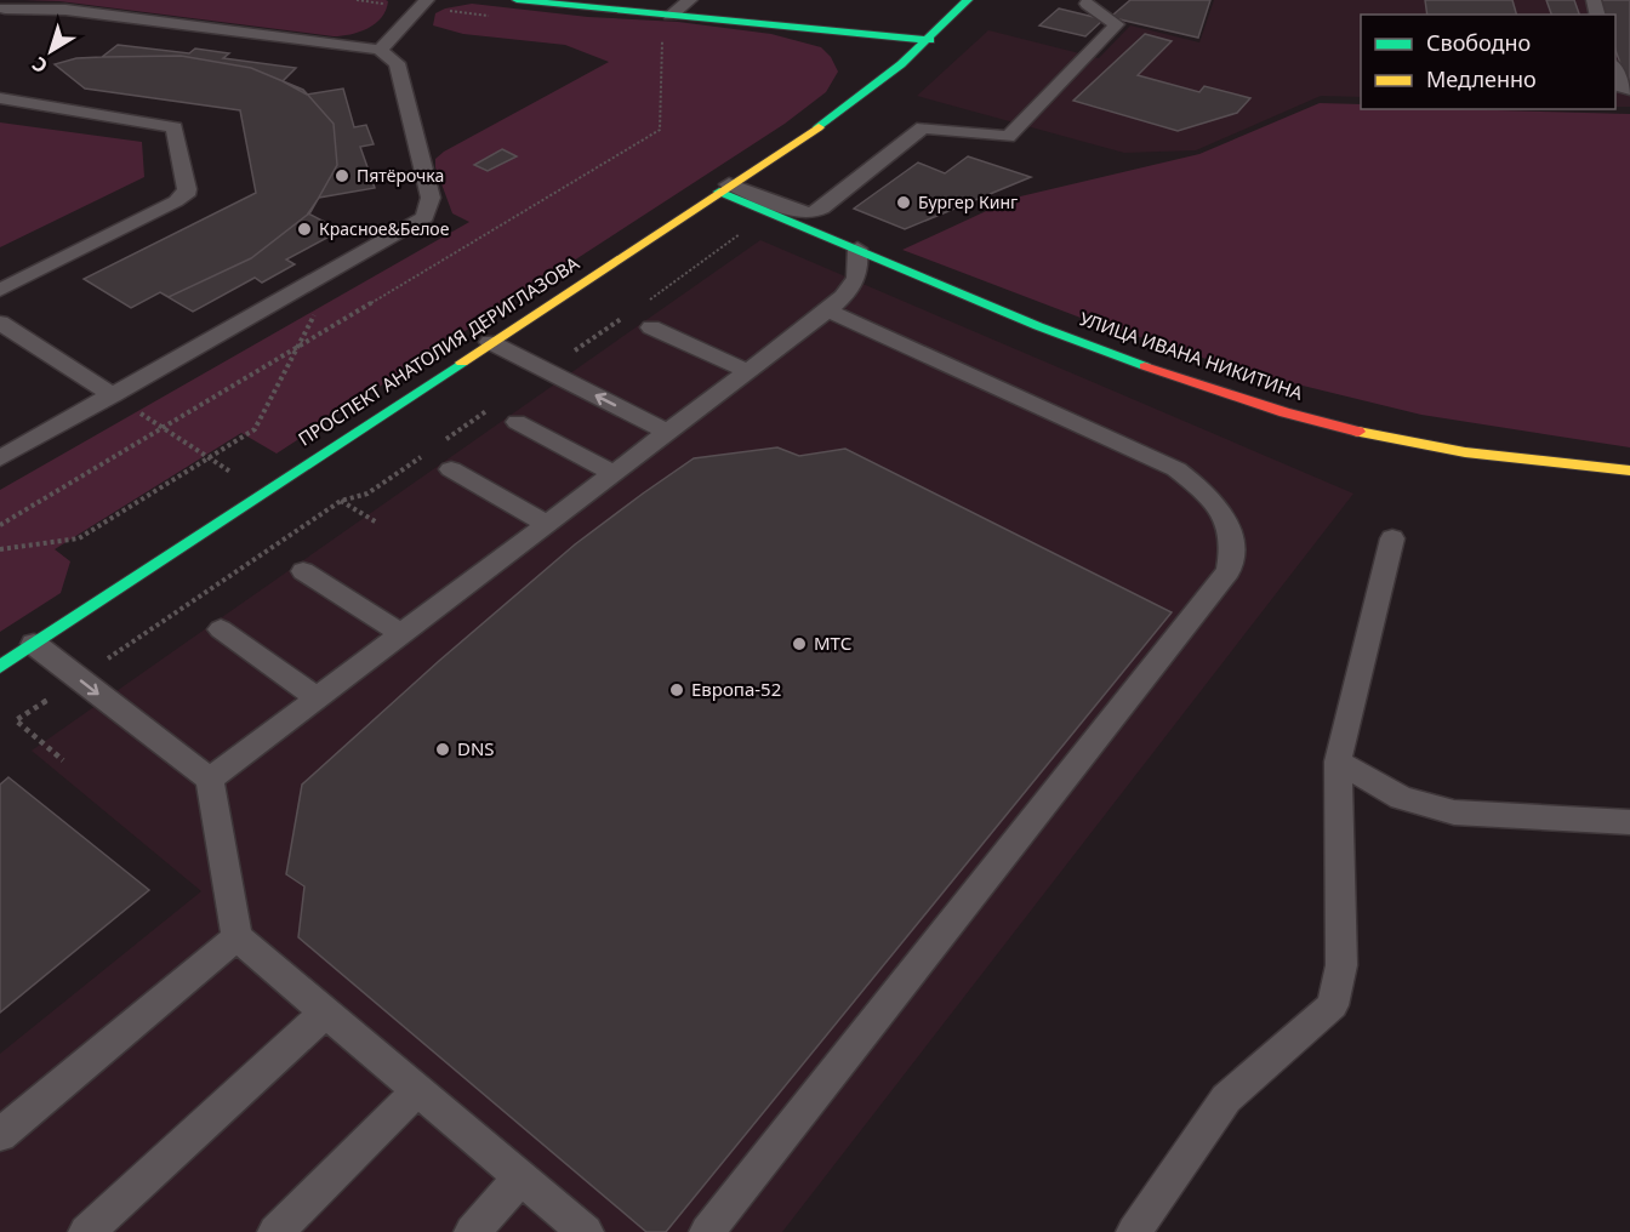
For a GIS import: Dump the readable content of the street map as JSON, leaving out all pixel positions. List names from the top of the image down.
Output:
{
  "streets": {
    "main road": ["ПРОСПЕКТ АНАТОЛИЯ ДЕРИГЛАЗОВА", "УЛИЦА ИВАНА НИКИТИНА"]
  },
  "crossings": [
    ["ПРОСПЕКТ АНАТОЛИЯ ДЕРИГЛАЗОВА", "УЛИЦА ИВАНА НИКИТИНА"]
  ],
  "places": [
    "Пятёрочка",
    "Бургер Кинг",
    "Красное&Белое",
    "МТС",
    "Европа-52",
    "DNS"
  ],
  "legend": ["Свободно", "Медленно"],
  "north": "bottom left"
}
